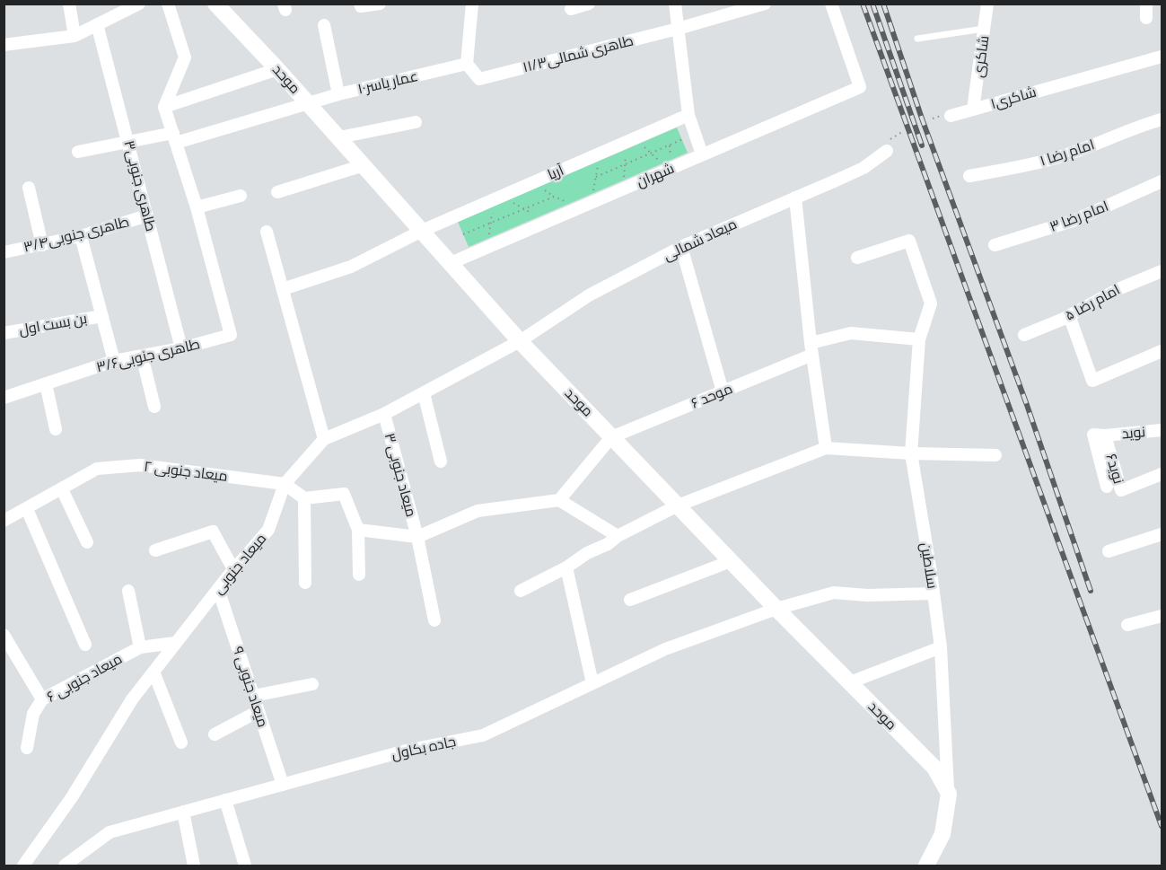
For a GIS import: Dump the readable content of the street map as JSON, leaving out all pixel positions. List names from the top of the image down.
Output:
{
  "streets": {
    "street": [
      "طاهری شمالی۱۱/۳",
      "شاکری",
      "موحد",
      "عمار یاسر۱۰",
      "شاکری۱",
      "امام رضا ۱",
      "آریا",
      "شهران",
      "طاهری جنوبی۳",
      "امام رضا ۳",
      "طاهری جنوبی۳/۴",
      "میعاد شمالی",
      "امام رضا ۵",
      "بن بست اول",
      "طاهری جنوبی۳/۶",
      "موحد ۶",
      "نوید",
      "نوید۶",
      "میعاد جنوبی ۲",
      "میعاد جنوبی ۳",
      "میعاد جنوبی",
      "سلاطین",
      "میعاد جنوبی ۶",
      "میعاد جنوبی ۹",
      "جاده بکاول"
    ]
  },
  "crossings": [
    ["طاهری شمالی۱۱/۳", "عمار یاسر۱۰"],
    ["شاکری", "شاکری۱"],
    ["موحد", "عمار یاسر۱۰"],
    ["موحد", "آریا"],
    ["موحد", "شهران"],
    ["موحد", "میعاد شمالی"],
    ["موحد", "موحد ۶"],
    ["موحد", "میعاد جنوبی"],
    ["موحد", "سلاطین"],
    ["موحد", "جاده بکاول"],
    ["عمار یاسر۱۰", "طاهری جنوبی۳"],
    ["طاهری جنوبی۳", "طاهری جنوبی۳/۴"],
    ["طاهری جنوبی۳", "طاهری جنوبی۳/۶"],
    ["میعاد شمالی", "میعاد جنوبی"],
    ["موحد ۶", "سلاطین"],
    ["نوید", "نوید۶"],
    ["میعاد جنوبی ۲", "میعاد جنوبی"],
    ["میعاد جنوبی ۳", "میعاد جنوبی"],
    ["میعاد جنوبی", "میعاد جنوبی ۶"],
    ["میعاد جنوبی", "میعاد جنوبی ۹"],
    ["سلاطین", "جاده بکاول"],
    ["میعاد جنوبی ۹", "جاده بکاول"]
  ]
}
